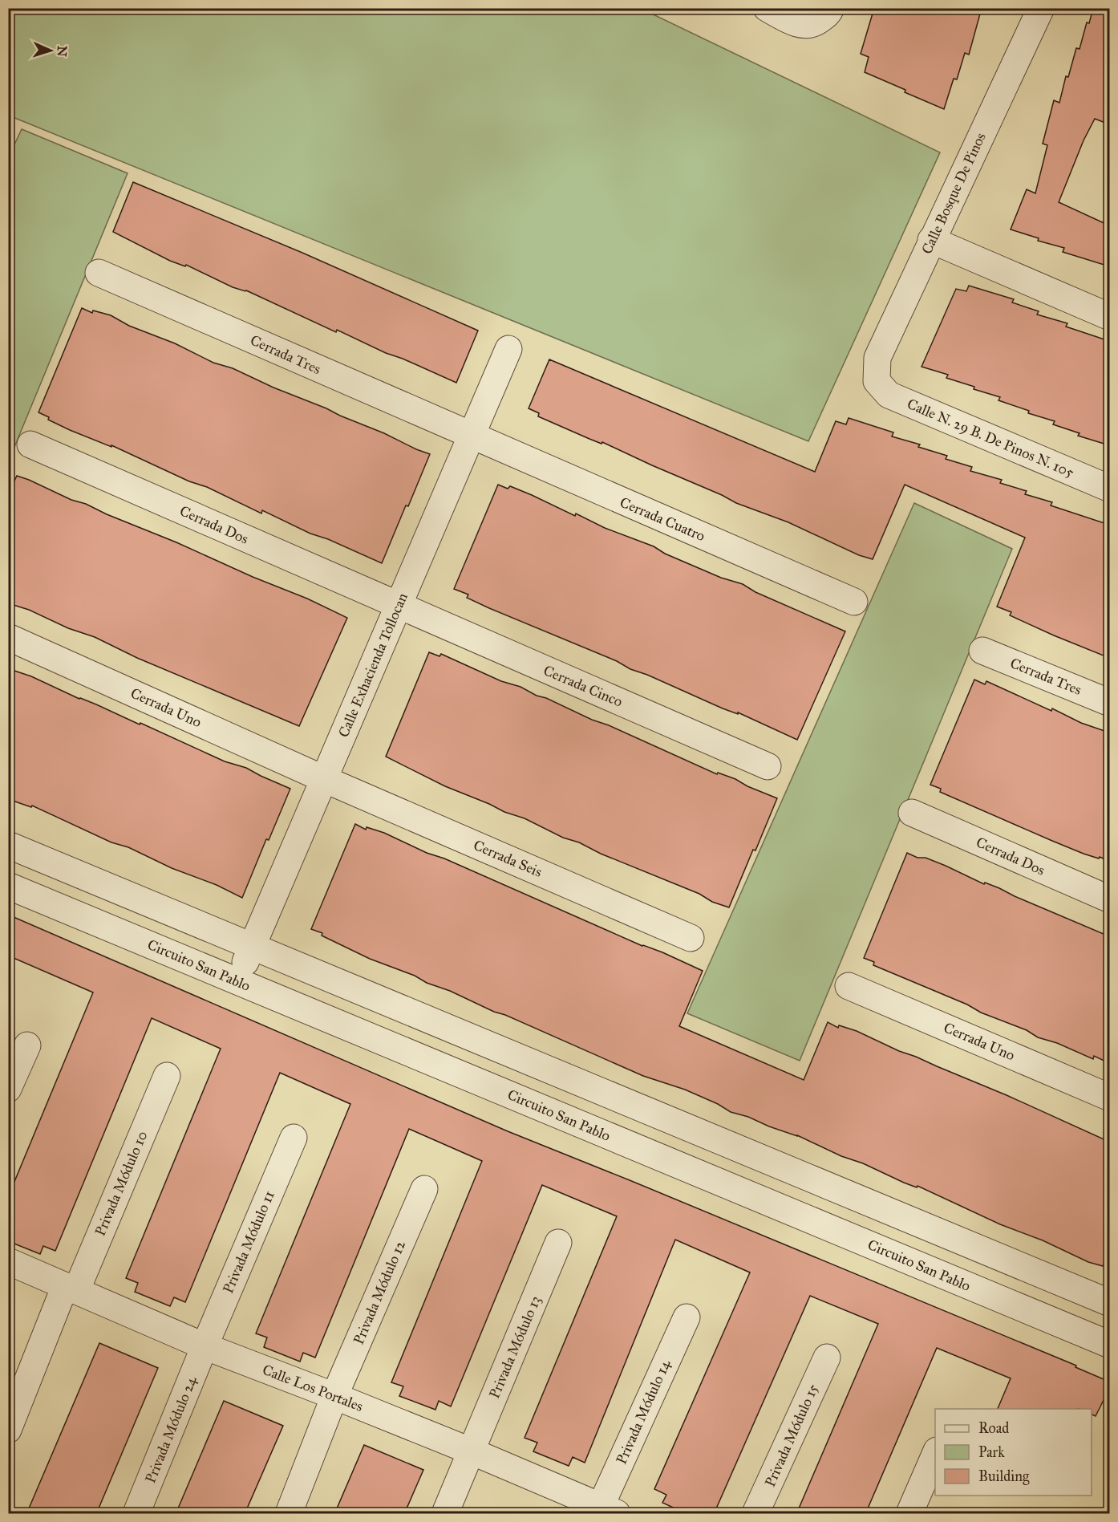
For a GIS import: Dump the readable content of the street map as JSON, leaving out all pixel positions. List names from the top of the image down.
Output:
{
  "streets": {
    "street": [
      "Calle Bosque De Pinos",
      "Cerrada Tres",
      "Calle N. 29 B. De Pinos N. 105",
      "Cerrada Cuatro",
      "Cerrada Dos",
      "Calle Exhacienda Tollocan",
      "Cerrada Cinco",
      "Cerrada Uno",
      "Cerrada Seis",
      "Circuito San Pablo",
      "Privada Módulo 10",
      "Privada Módulo 11",
      "Privada Módulo 12",
      "Privada Módulo 13",
      "Calle Los Portales",
      "Privada Módulo 14",
      "Privada Módulo 24",
      "Privada Módulo 15"
    ]
  },
  "crossings": [
    ["Calle Bosque De Pinos", "Calle N. 29 B. De Pinos N. 105"],
    ["Cerrada Tres", "Cerrada Cuatro"],
    ["Cerrada Tres", "Calle Exhacienda Tollocan"],
    ["Cerrada Cuatro", "Calle Exhacienda Tollocan"],
    ["Cerrada Dos", "Calle Exhacienda Tollocan"],
    ["Cerrada Dos", "Cerrada Cinco"],
    ["Calle Exhacienda Tollocan", "Cerrada Cinco"],
    ["Calle Exhacienda Tollocan", "Cerrada Uno"],
    ["Calle Exhacienda Tollocan", "Cerrada Seis"],
    ["Calle Exhacienda Tollocan", "Circuito San Pablo"],
    ["Cerrada Uno", "Cerrada Seis"],
    ["Privada Módulo 10", "Calle Los Portales"],
    ["Privada Módulo 11", "Calle Los Portales"],
    ["Privada Módulo 11", "Privada Módulo 24"],
    ["Privada Módulo 12", "Calle Los Portales"],
    ["Privada Módulo 13", "Calle Los Portales"],
    ["Calle Los Portales", "Privada Módulo 14"],
    ["Calle Los Portales", "Privada Módulo 24"]
  ],
  "legend": ["Road", "Park", "Building"],
  "north": "right"
}
